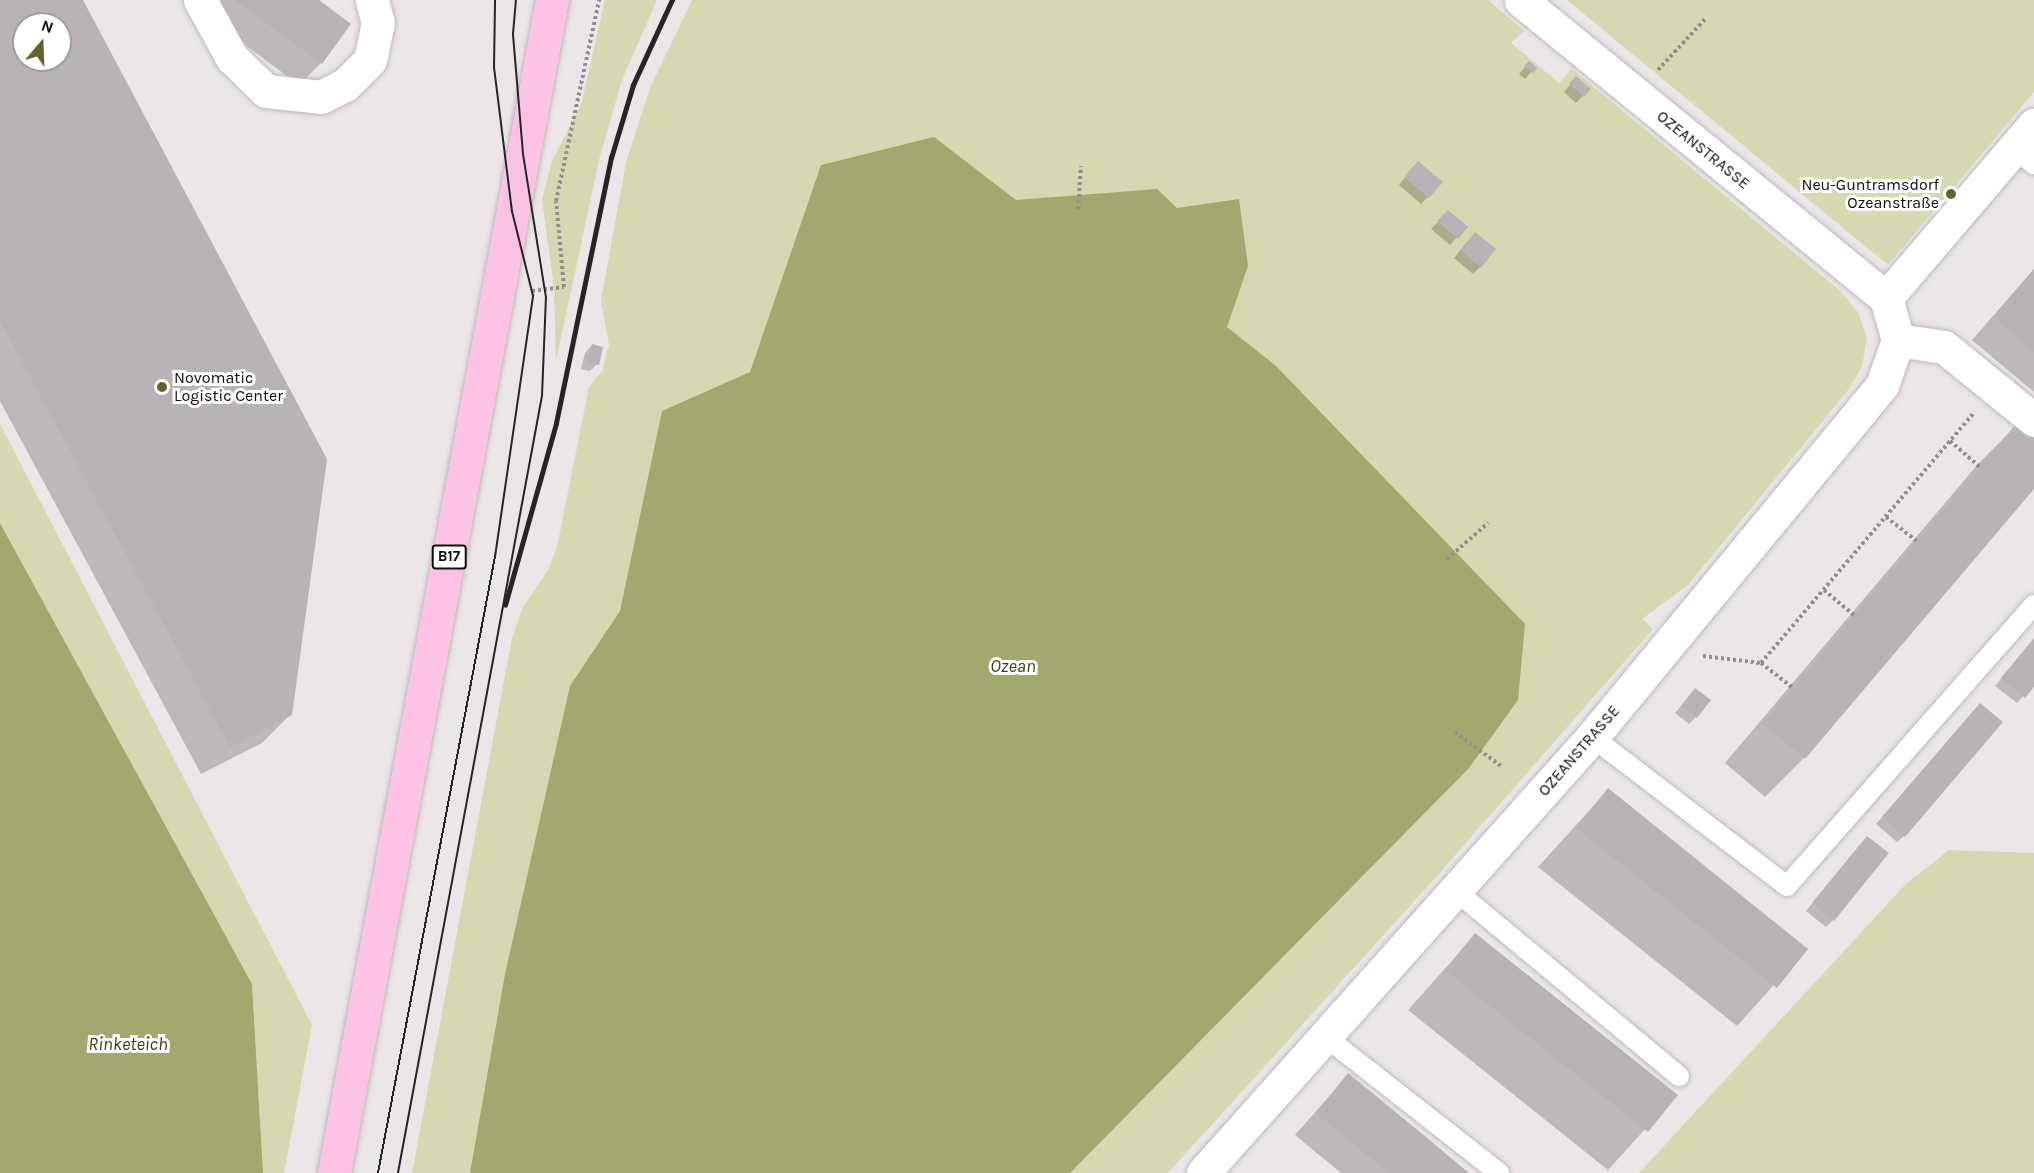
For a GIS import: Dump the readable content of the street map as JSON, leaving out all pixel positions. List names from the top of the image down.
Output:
{
  "streets": {
    "main road": ["B17"],
    "street": ["OZEANSTRASSE"]
  },
  "water": ["Ozean", "Rinketeich"],
  "places": ["Neu-Guntramsdorf Ozeanstraße", "Novomatic Logistic Center"],
  "north": "top"
}
